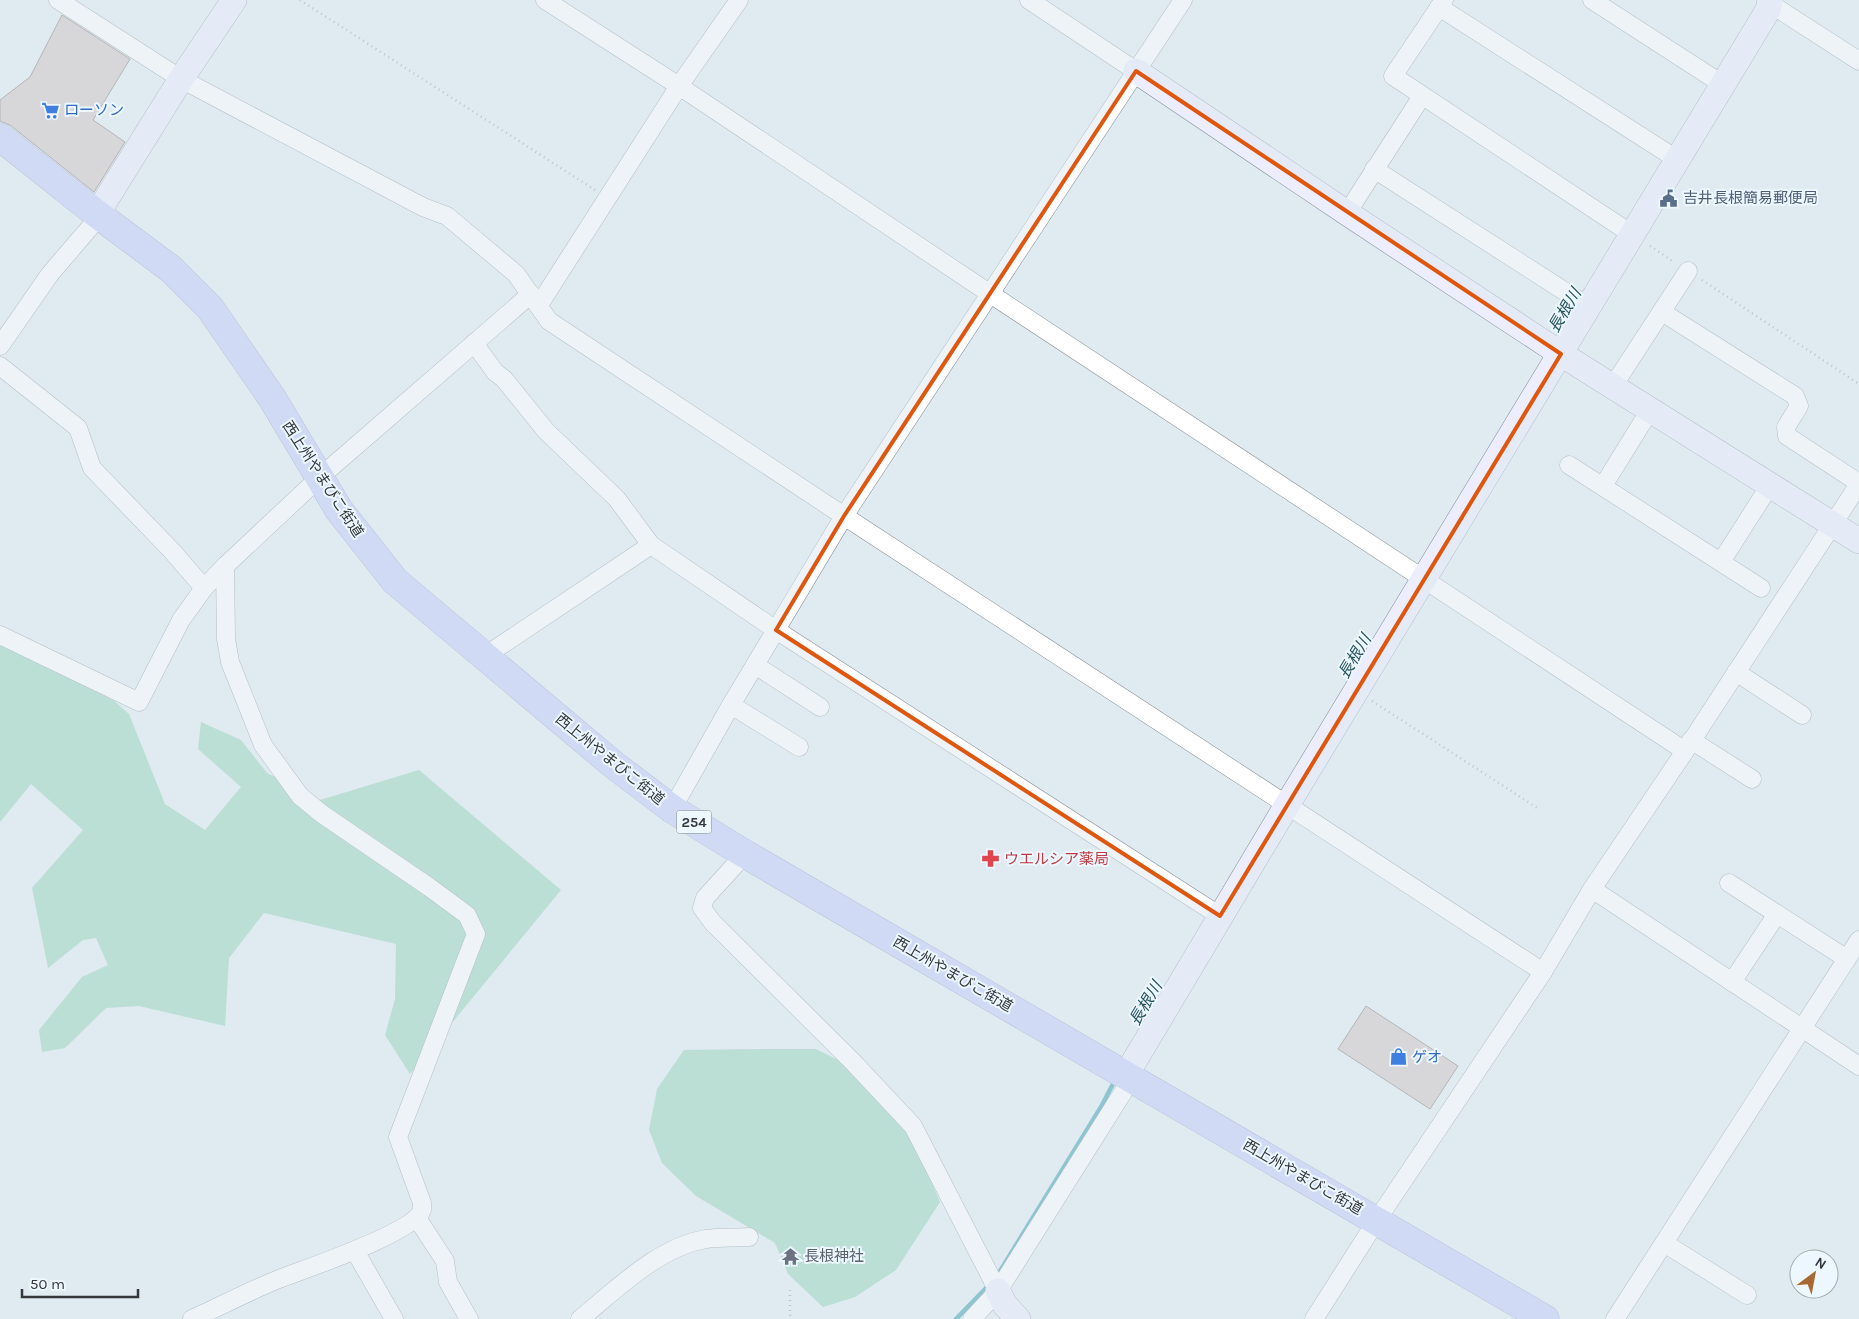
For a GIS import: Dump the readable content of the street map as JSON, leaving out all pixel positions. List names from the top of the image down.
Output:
{
  "streets": {
    "highway": ["西上州やまびこ街道", "254"]
  },
  "water": ["長根川"],
  "places": {
    "supermarket": ["ローソン"],
    "public building": ["吉井長根簡易郵便局"],
    "pharmacy": ["ウエルシア薬局"],
    "shop": ["ゲオ"],
    "temple": ["長根神社"]
  },
  "scale_bar": "50 m",
  "north": "top right"
}
